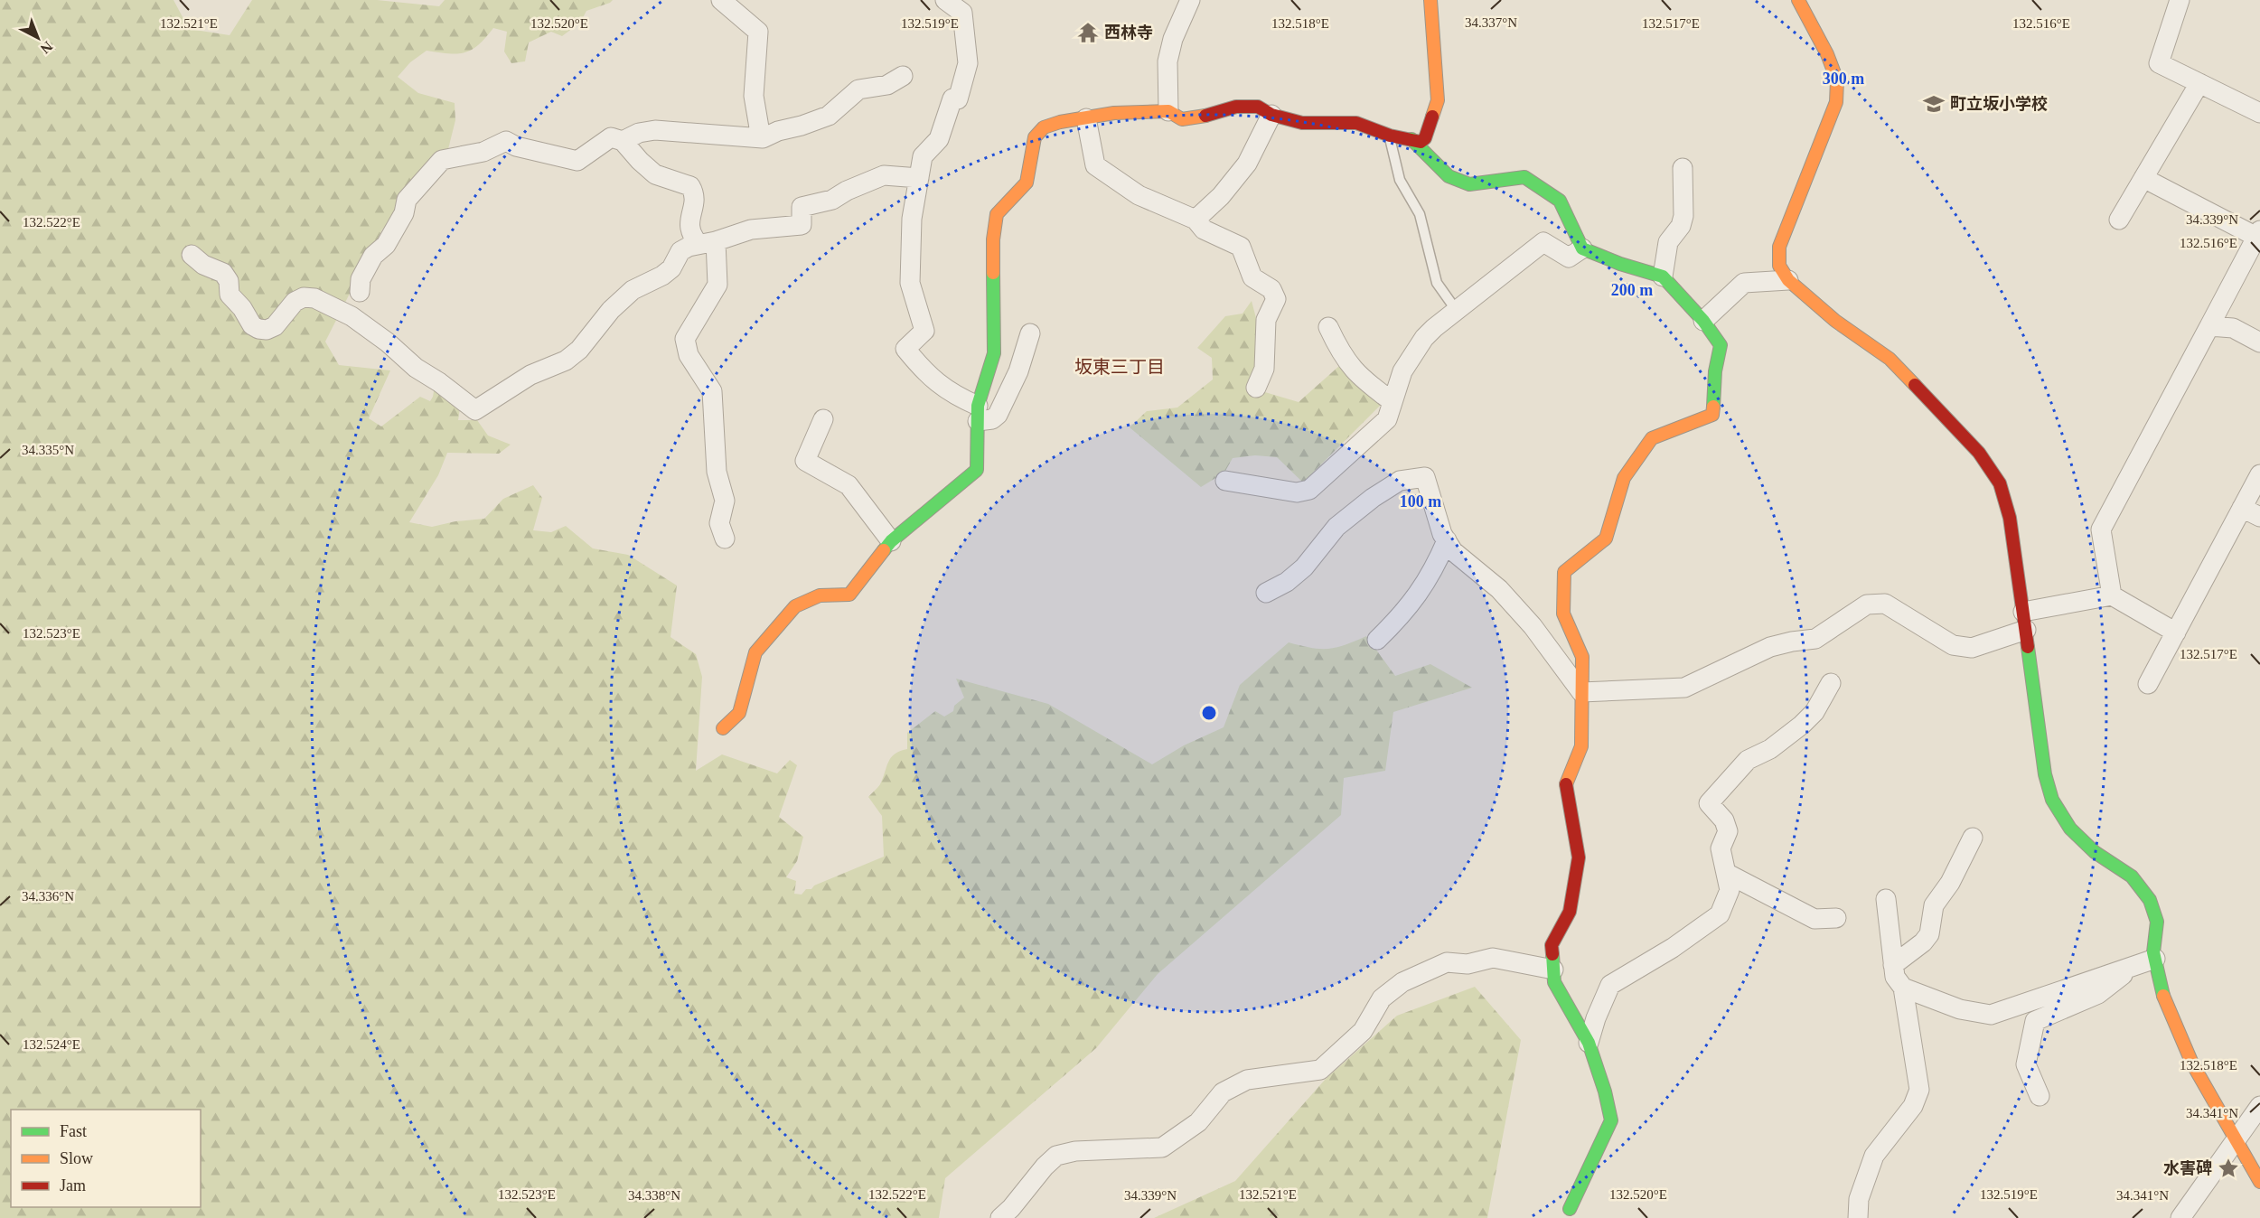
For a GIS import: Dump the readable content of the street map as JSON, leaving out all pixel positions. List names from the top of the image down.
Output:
{
  "districts": ["坂東三丁目"],
  "places": {
    "temple": ["西林寺"],
    "school or university": ["町立坂小学校"],
    "place": ["水害碑"]
  },
  "legend": ["Fast", "Slow", "Jam"],
  "north": "bottom right",
  "coordinates": [
    "34.337°N",
    "132.521°E",
    "132.520°E",
    "132.519°E",
    "132.518°E",
    "132.517°E",
    "132.516°E",
    "34.339°N",
    "132.522°E",
    "34.335°N",
    "132.523°E",
    "34.336°N",
    "132.524°E",
    "34.341°N",
    "34.338°N"
  ],
  "rings": ["300 m", "200 m", "100 m"]
}
